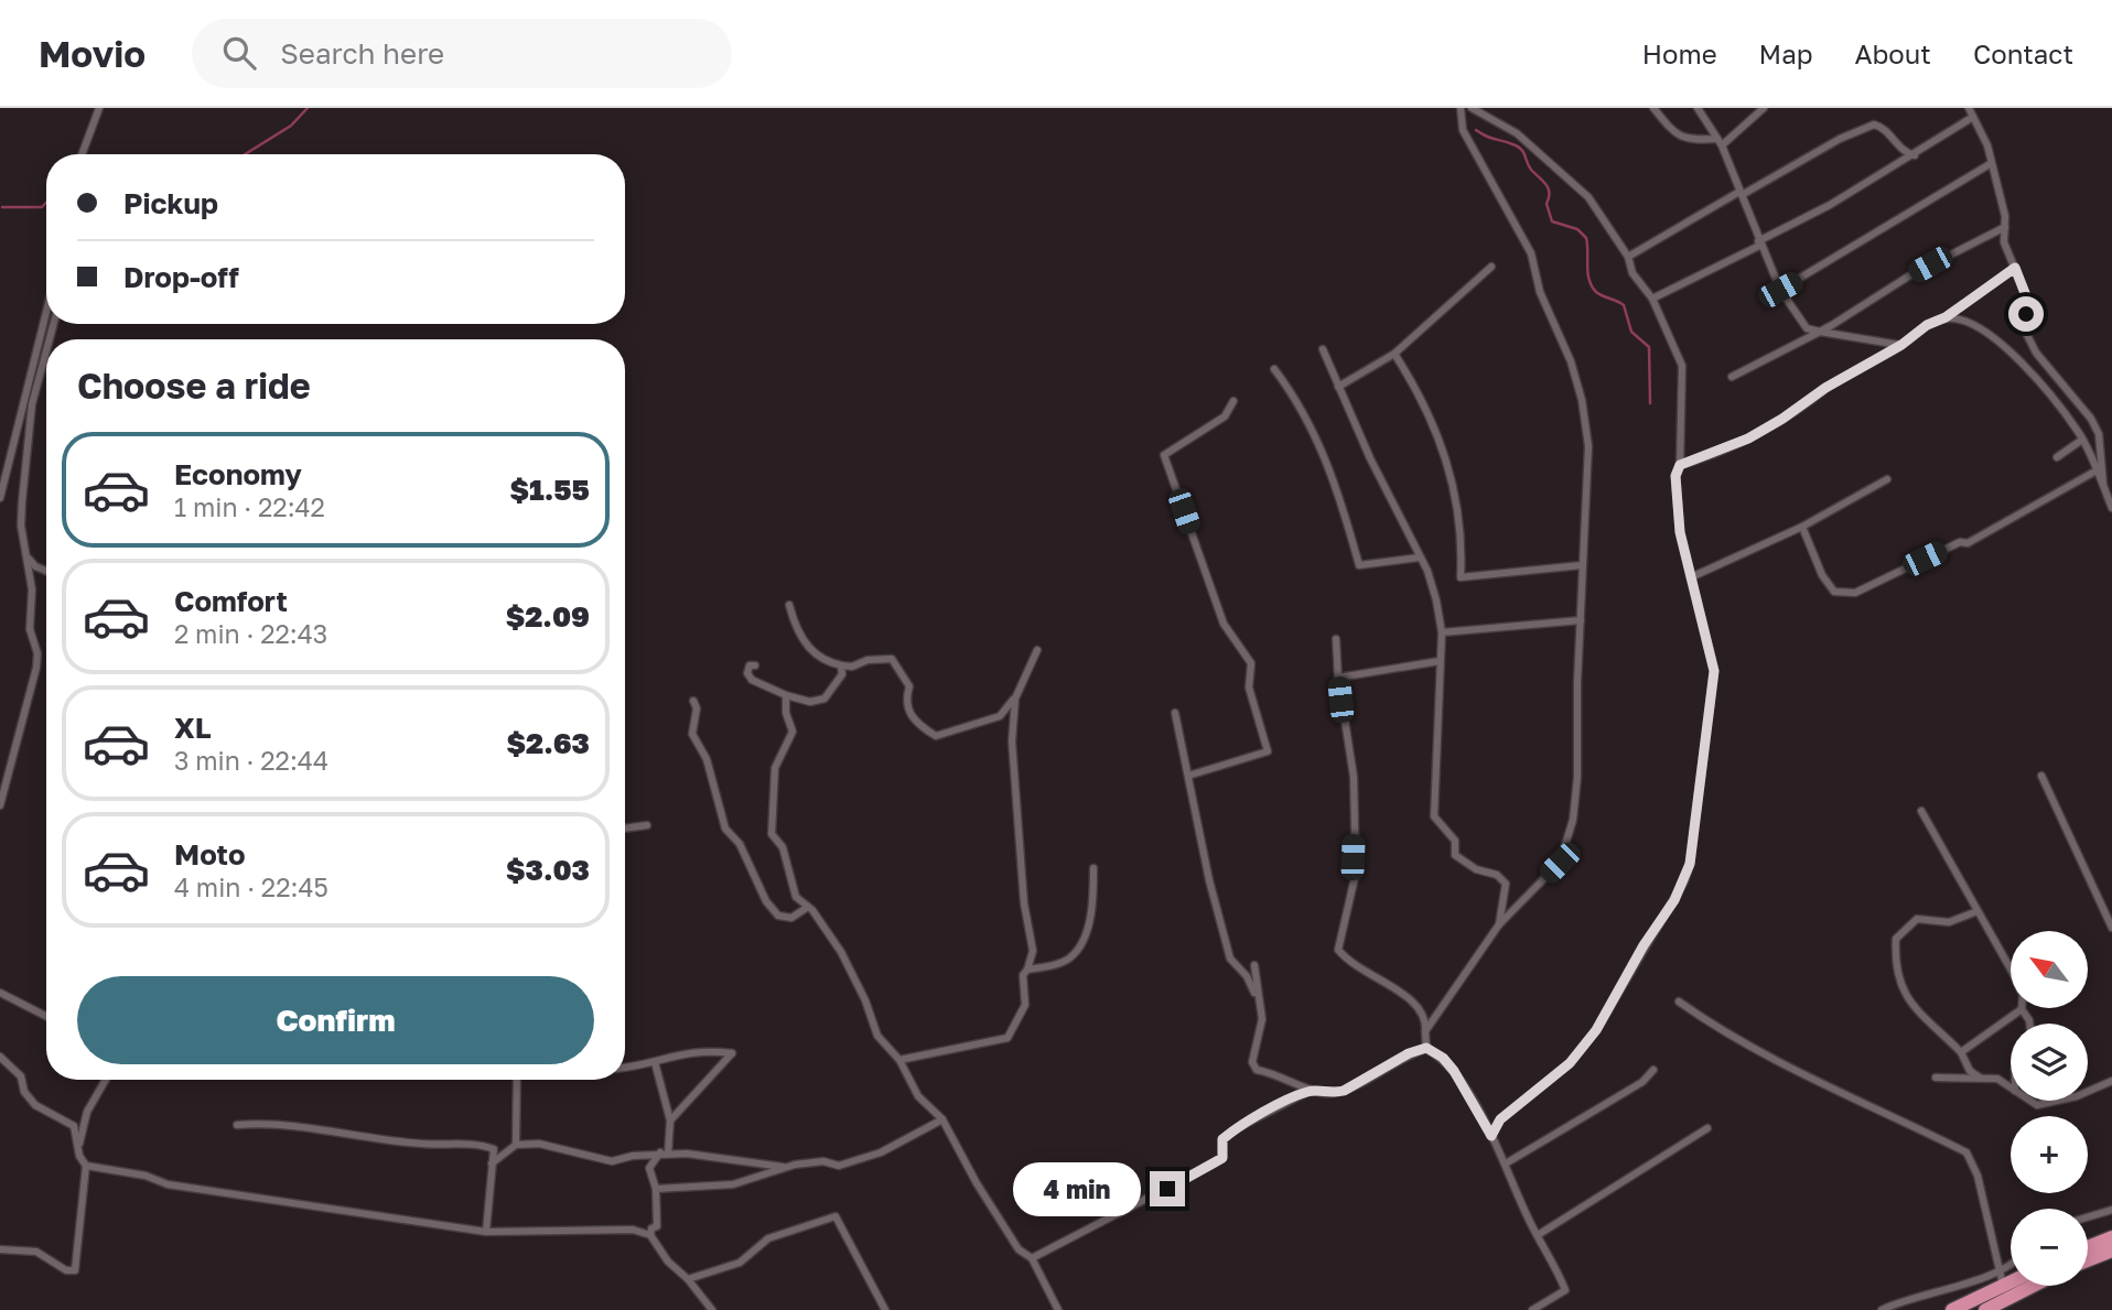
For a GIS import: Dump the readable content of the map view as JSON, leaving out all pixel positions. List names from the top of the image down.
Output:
{
  "north": "top left",
  "page": {
    "header": "Movio",
    "search": "Search here",
    "nav": [
      "Home",
      "Map",
      "About",
      "Contact"
    ],
    "banner": ["Pickup", "Drop-off"],
    "heading": "Choose a ride",
    "list": [
      {
        "name": "Economy",
        "note": "1 min · 22:42",
        "value": "$1.55"
      },
      {
        "name": "Comfort",
        "note": "2 min · 22:43",
        "value": "$2.09"
      },
      {
        "name": "XL",
        "note": "3 min · 22:44",
        "value": "$2.63"
      },
      {
        "name": "Moto",
        "note": "4 min · 22:45",
        "value": "$3.03"
      }
    ],
    "map_buttons": ["+", "−"],
    "buttons": "Confirm",
    "bubble": "4 min"
  }
}
